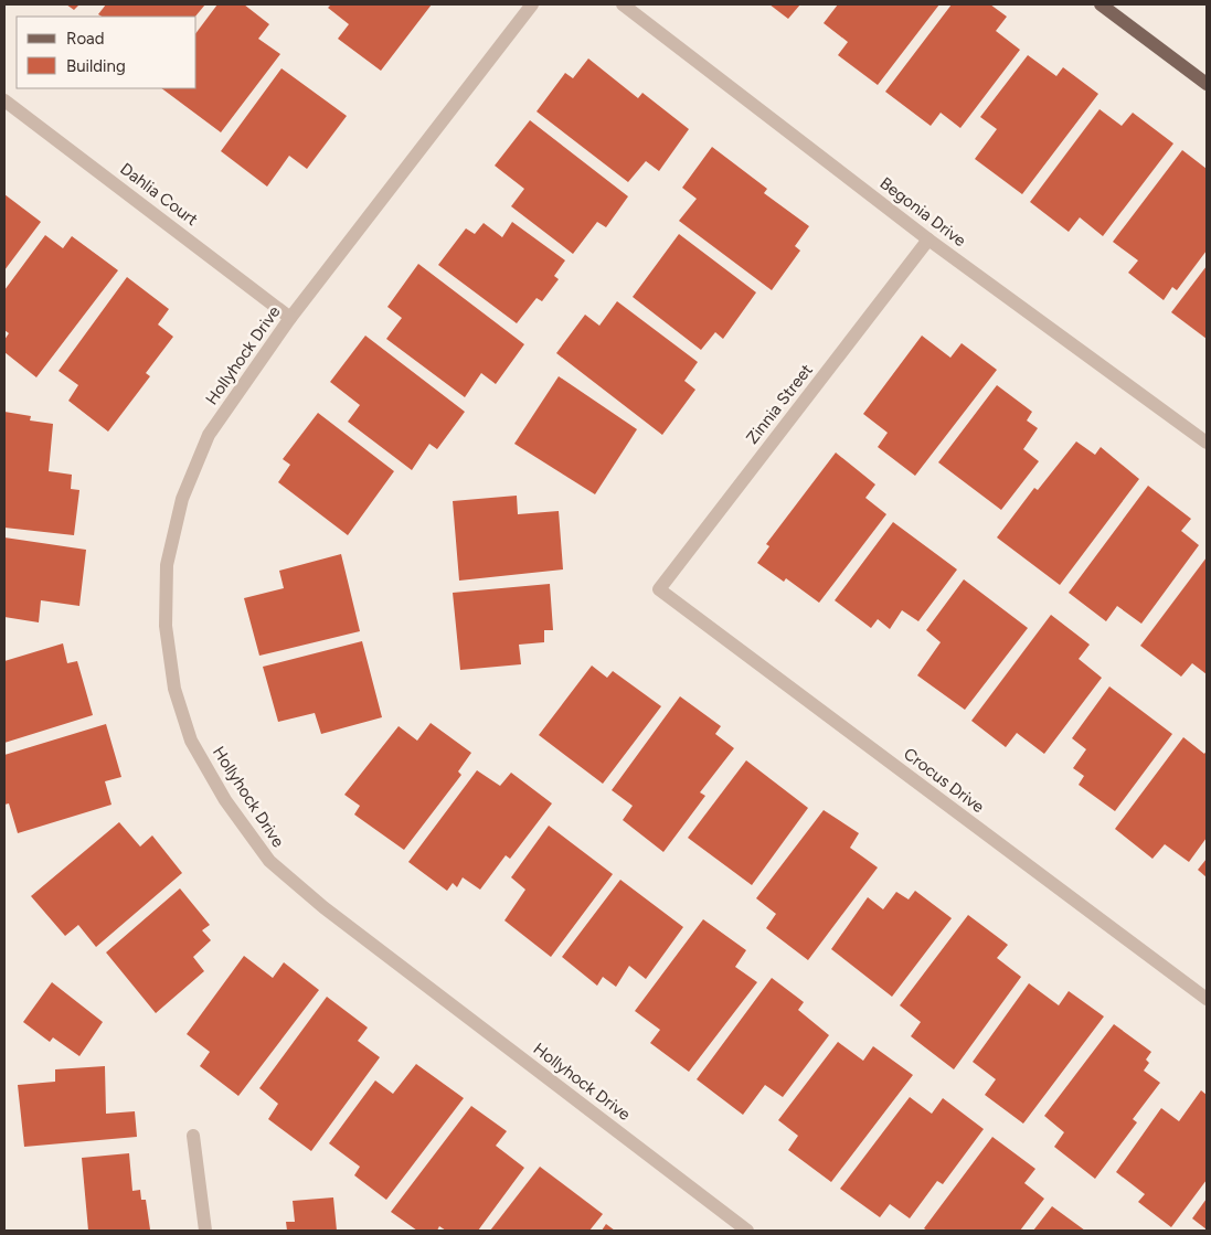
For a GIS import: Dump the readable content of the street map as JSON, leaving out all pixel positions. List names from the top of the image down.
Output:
{
  "streets": {
    "street": [
      "Dahlia Court",
      "Begonia Drive",
      "Hollyhock Drive",
      "Zinnia Street",
      "Crocus Drive"
    ]
  },
  "crossings": [
    ["Dahlia Court", "Hollyhock Drive"],
    ["Begonia Drive", "Zinnia Street"],
    ["Zinnia Street", "Crocus Drive"]
  ],
  "legend": ["Road", "Building"]
}
